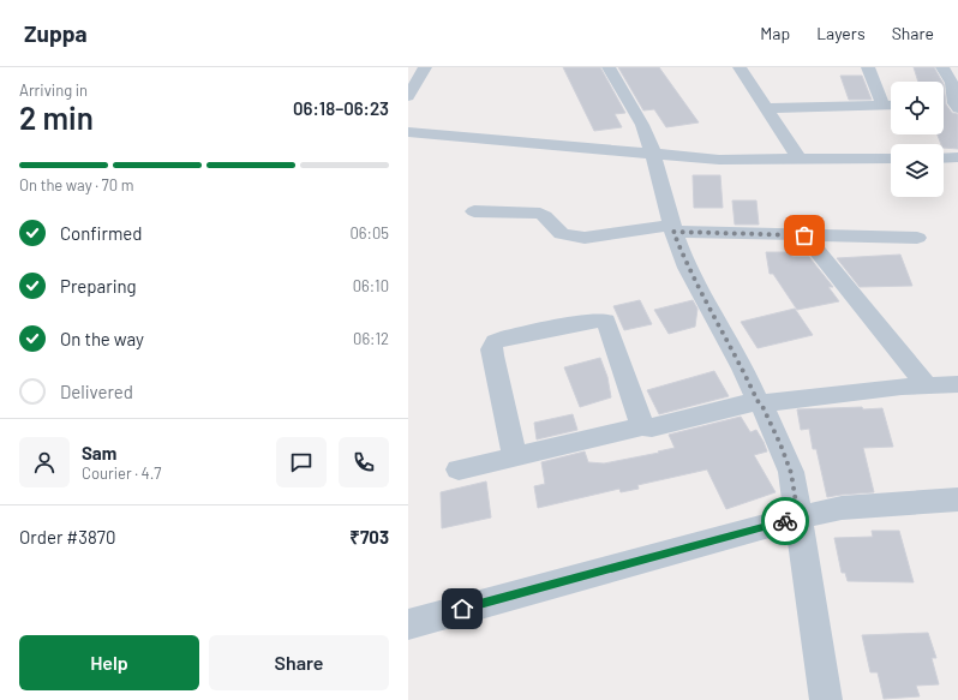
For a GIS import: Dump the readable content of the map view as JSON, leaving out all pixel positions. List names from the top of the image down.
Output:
{
  "page": {
    "header": "Zuppa",
    "nav": ["Map", "Layers", "Share"],
    "heading": ["2 min", "Arriving in", "06:18–06:23"],
    "panel": [
      "Sam",
      "Courier · 4.7",
      "Order #3870",
      "₹703"
    ],
    "bar": "On the way · 70 m",
    "list": [
      ["Confirmed", "06:05"],
      ["Preparing", "06:10"],
      ["On the way", "06:12"],
      "Delivered"
    ],
    "buttons": ["Help", "Share"]
  }
}
